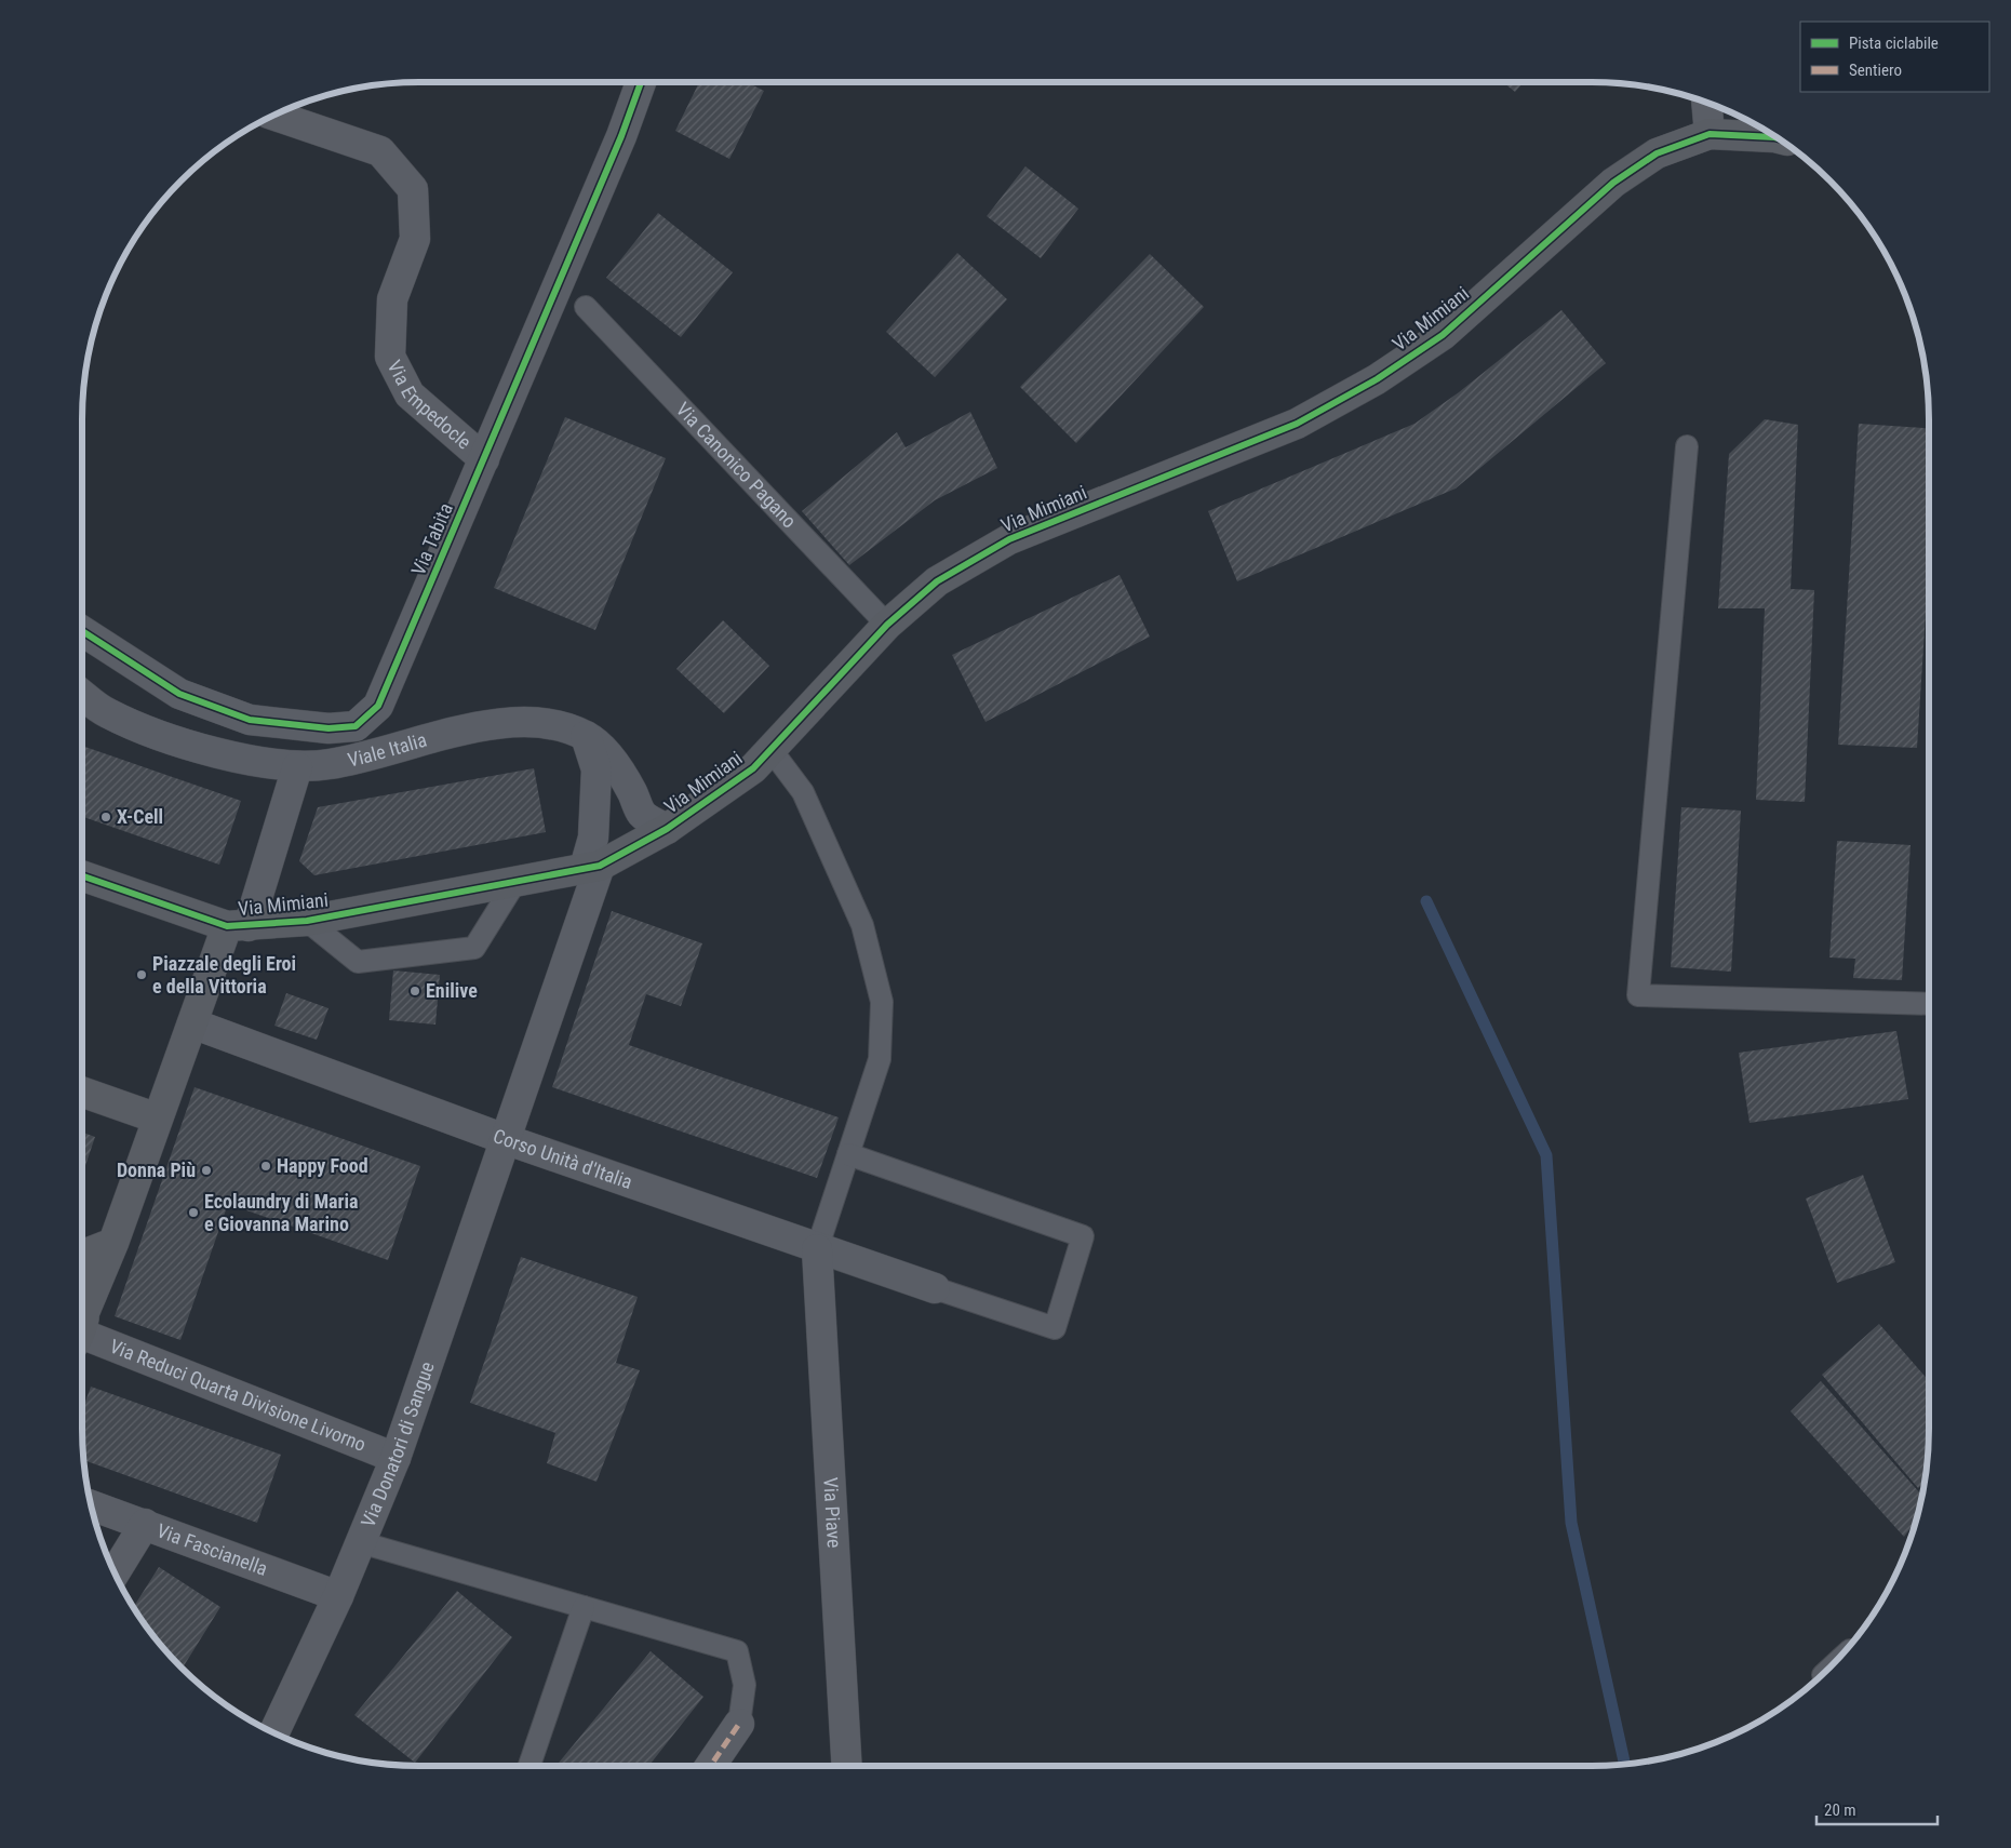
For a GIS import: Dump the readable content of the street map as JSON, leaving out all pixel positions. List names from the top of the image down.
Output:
{
  "streets": {
    "street": [
      "Via Mimiani",
      "Via Empedocle",
      "Via Tabita",
      "Viale Italia",
      "Corso Unità d'Italia",
      "Via Reduci Quarta Divisione Livorno",
      "Via Donatori di Sangue",
      "Via Piave",
      "Via Fascianella"
    ],
    "lane": ["Via Canonico Pagano"]
  },
  "crossings": [
    ["Via Mimiani", "Via Canonico Pagano"],
    ["Via Mimiani", "Viale Italia"],
    ["Via Mimiani", "Via Donatori di Sangue"],
    ["Via Empedocle", "Via Tabita"],
    ["Viale Italia", "Via Donatori di Sangue"],
    ["Corso Unità d'Italia", "Via Donatori di Sangue"],
    ["Corso Unità d'Italia", "Via Piave"],
    ["Via Reduci Quarta Divisione Livorno", "Via Donatori di Sangue"],
    ["Via Donatori di Sangue", "Via Fascianella"]
  ],
  "places": [
    "X-Cell",
    "Piazzale degli Eroi e della Vittoria",
    "Enilive",
    "Happy Food",
    "Donna Più",
    "Ecolaundry di Maria e Giovanna Marino"
  ],
  "legend": ["Pista ciclabile", "Sentiero"],
  "scale_bar": "20 m"
}
